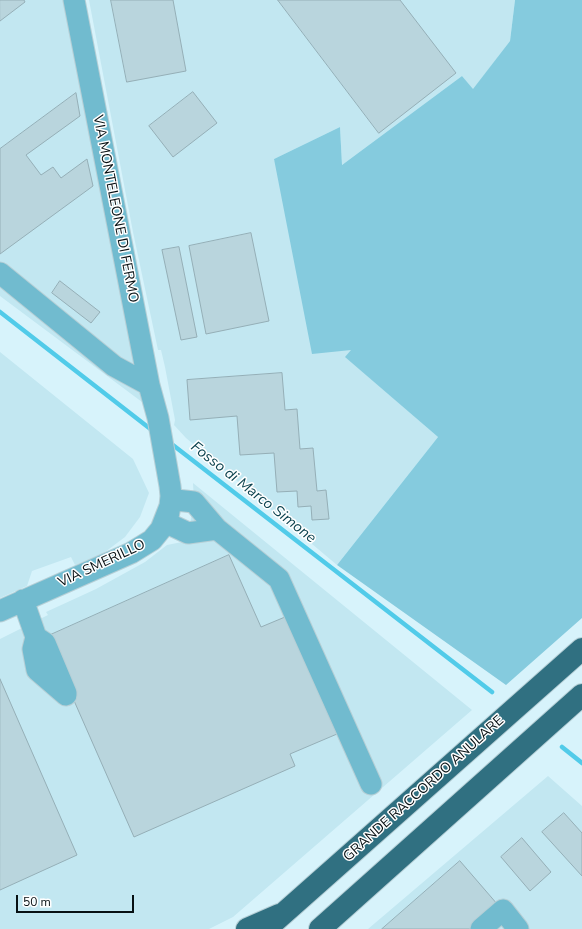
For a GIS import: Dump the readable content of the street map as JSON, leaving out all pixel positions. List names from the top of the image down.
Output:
{
  "streets": {
    "highway": ["GRANDE RACCORDO ANULARE"],
    "street": ["VIA MONTELEONE DI FERMO", "VIA SMERILLO"]
  },
  "crossings": [
    ["VIA MONTELEONE DI FERMO", "VIA SMERILLO"]
  ],
  "water": ["Fosso di Marco Simone"],
  "scale_bar": "50 m"
}
